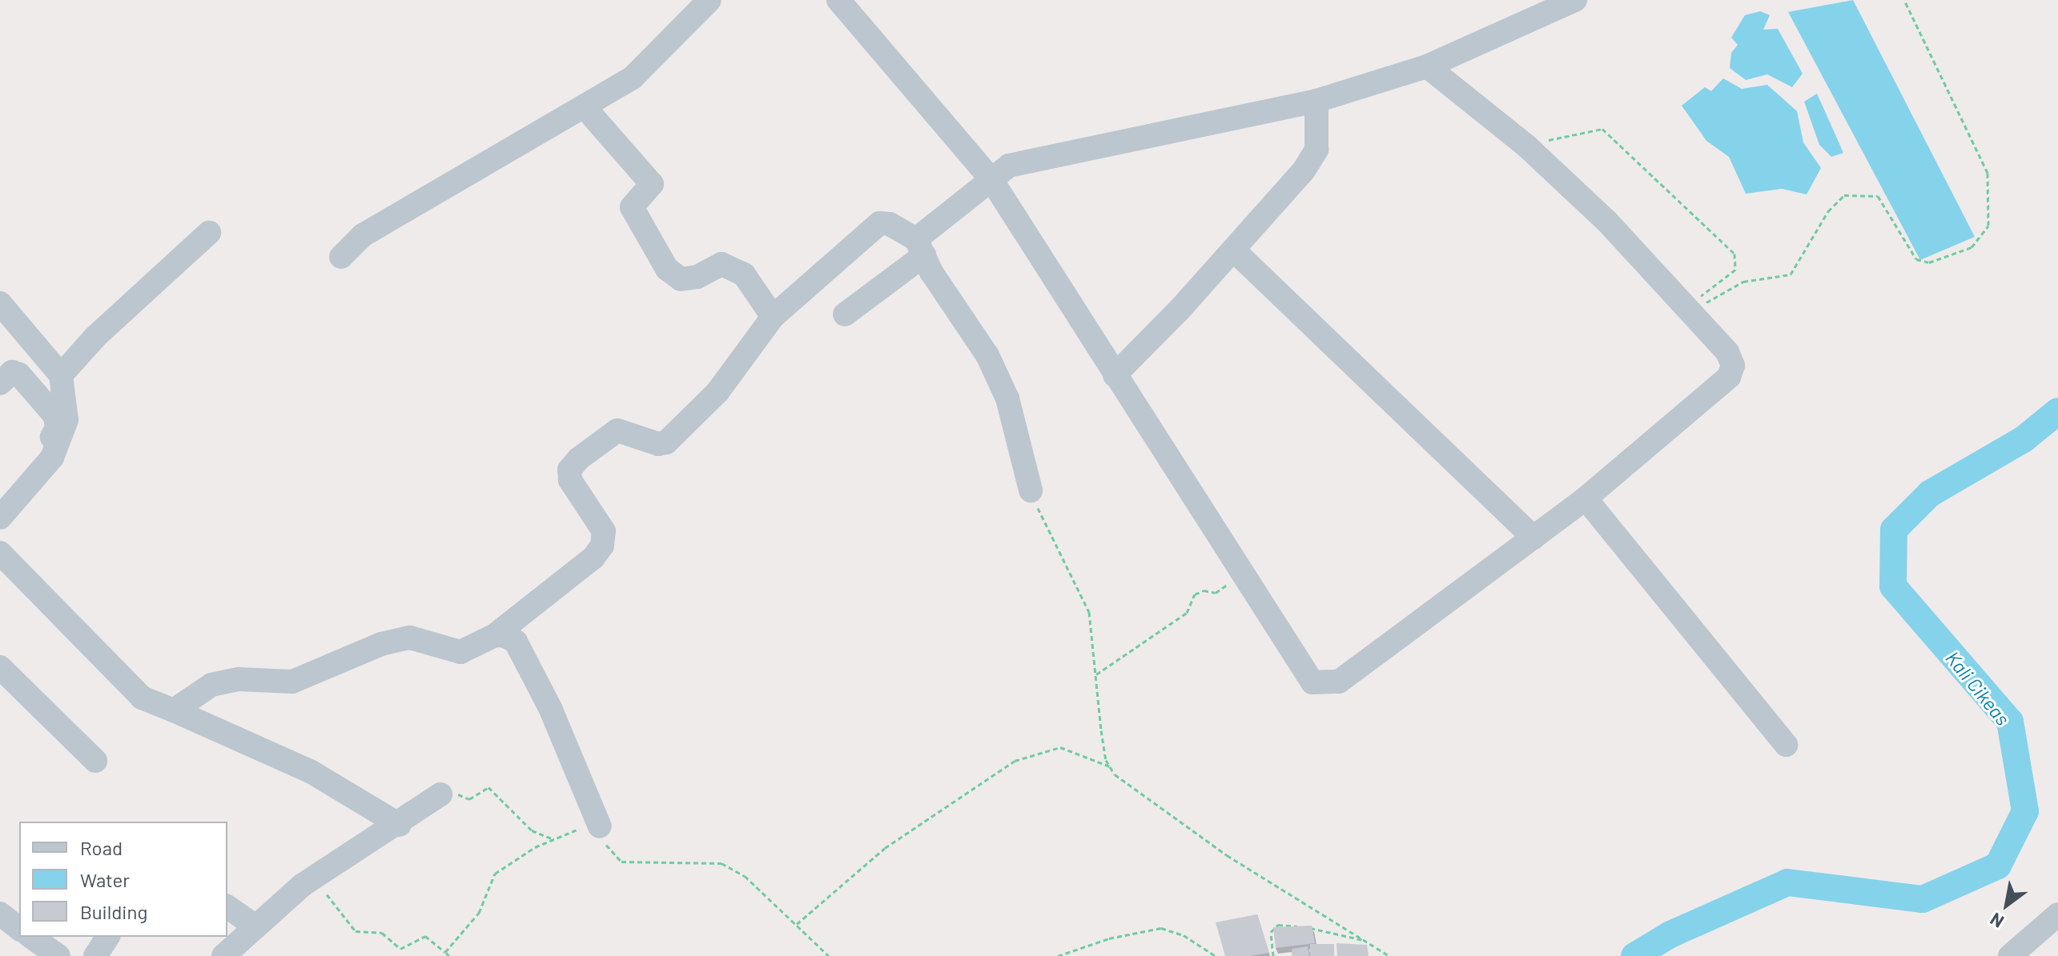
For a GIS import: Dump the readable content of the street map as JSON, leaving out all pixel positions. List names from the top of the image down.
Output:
{
  "water": ["Kali Cikeas"],
  "legend": ["Road", "Water", "Building"],
  "north": "bottom left"
}
